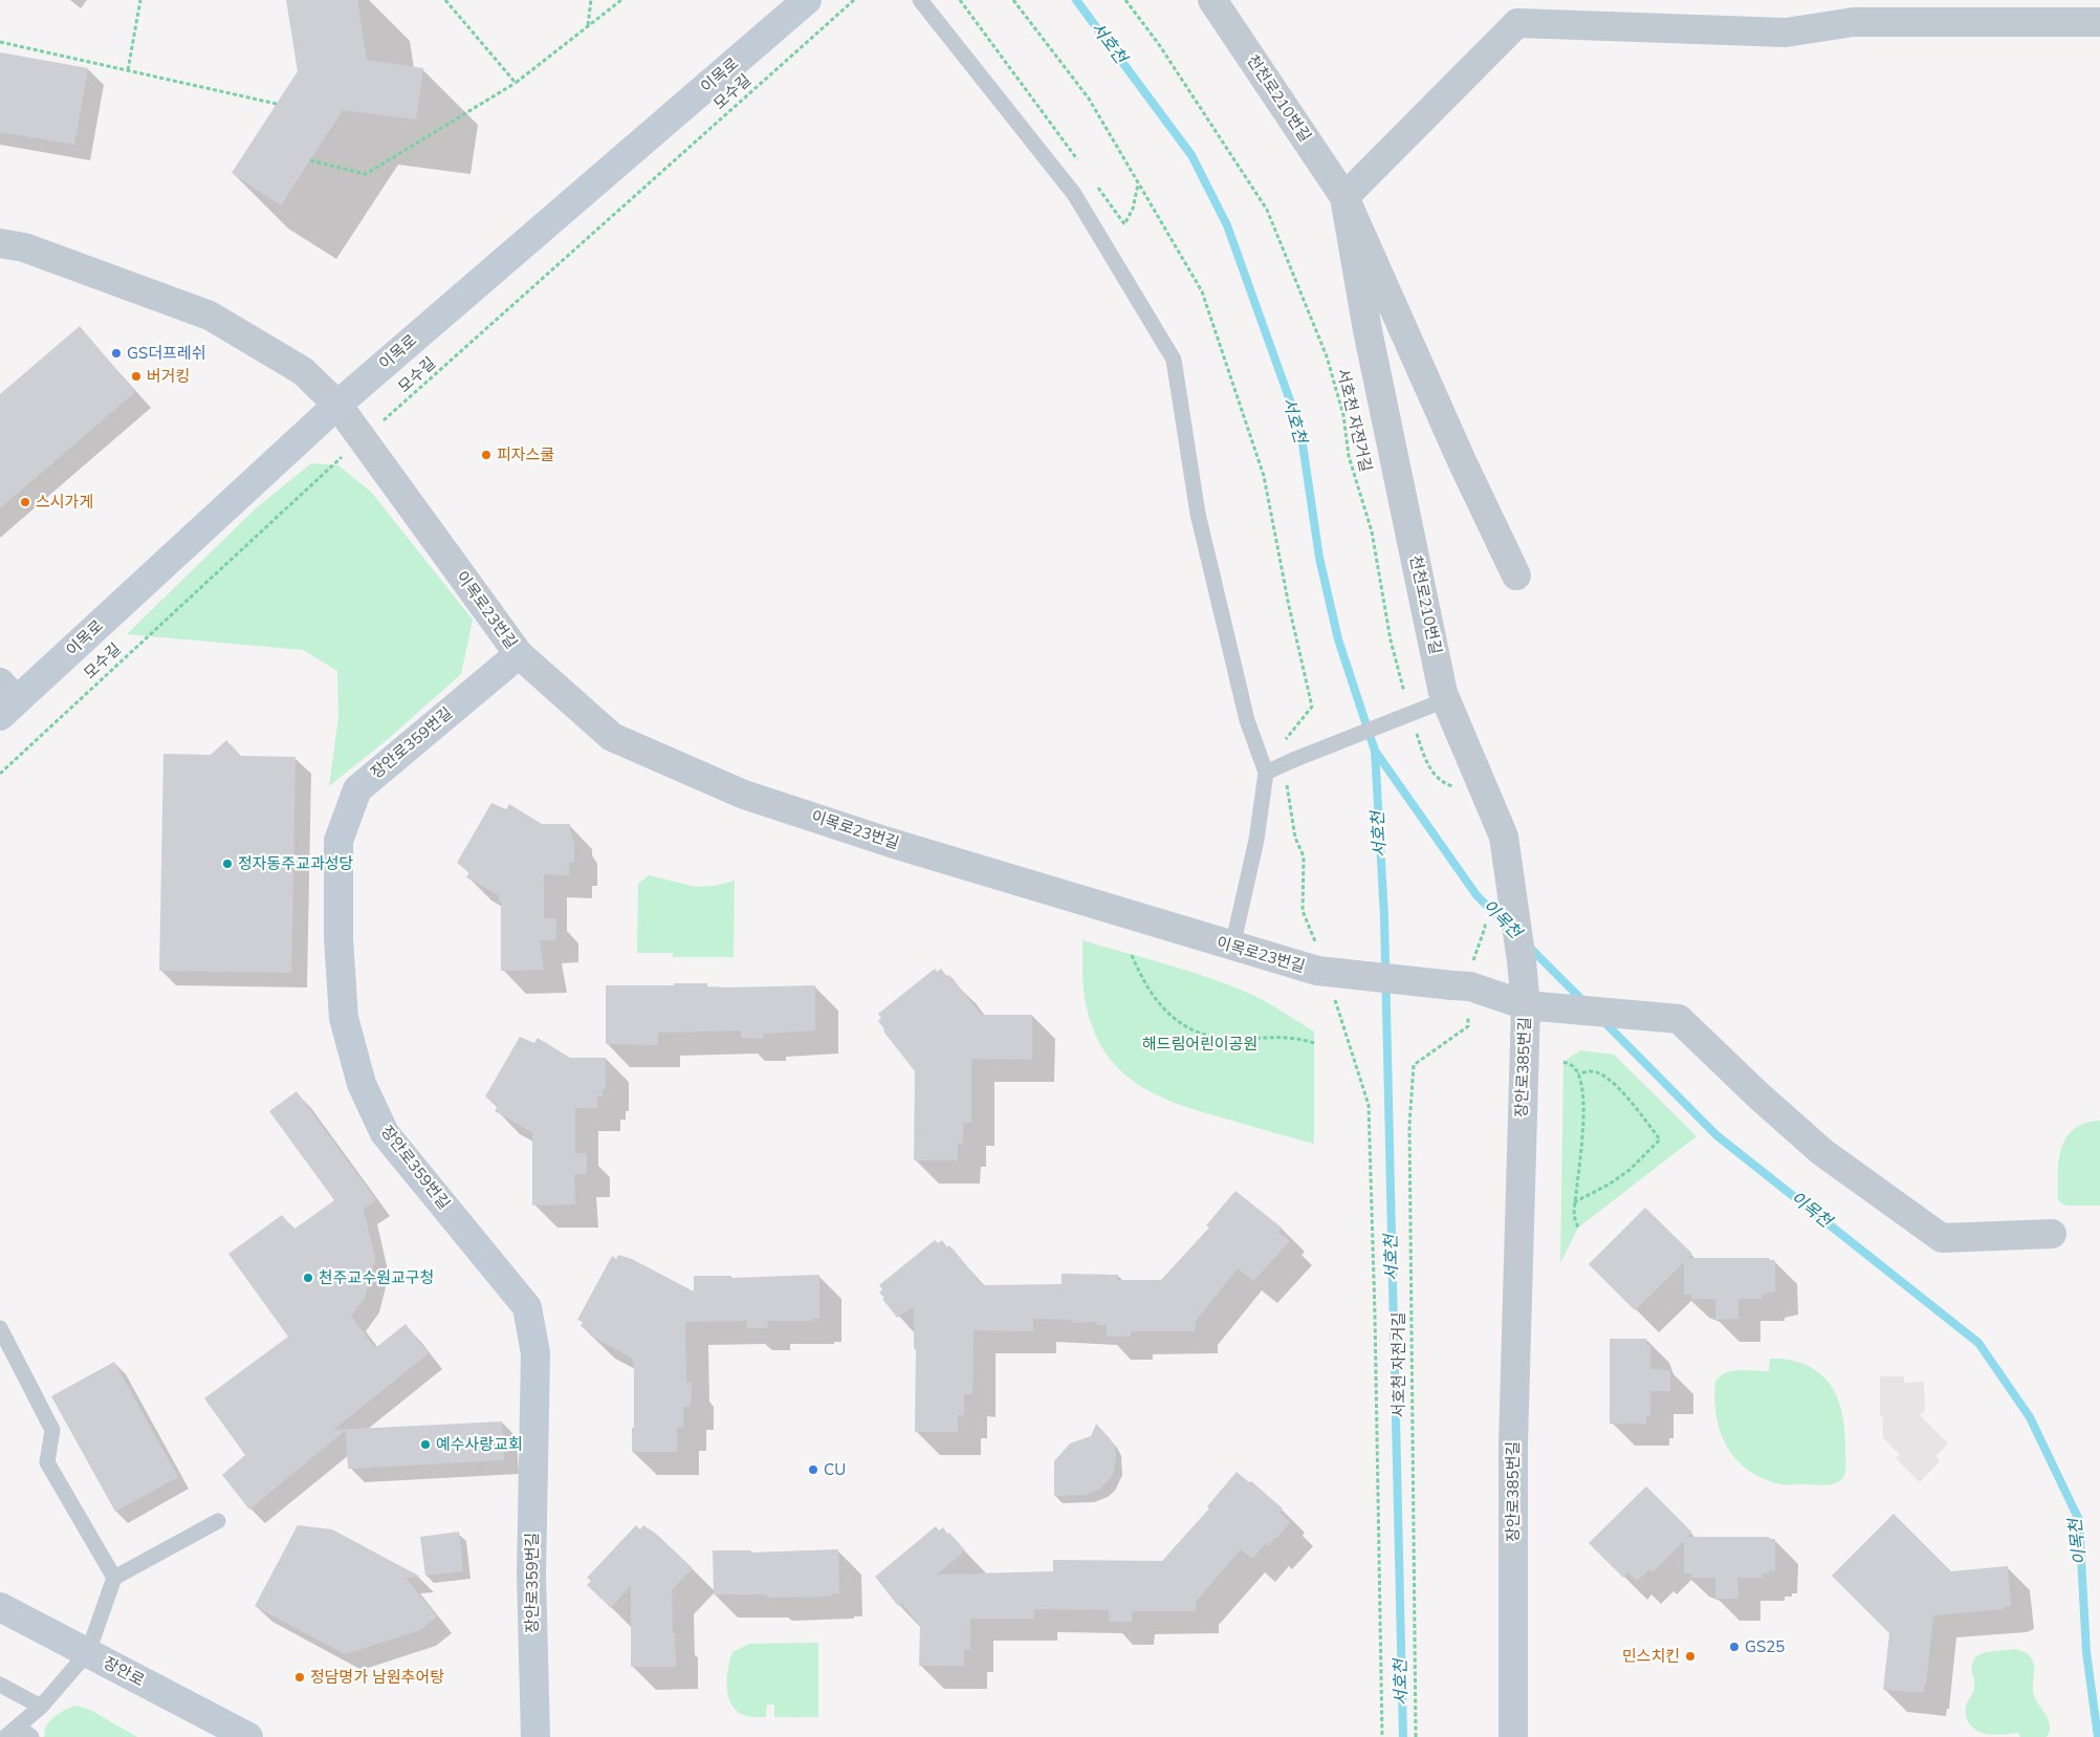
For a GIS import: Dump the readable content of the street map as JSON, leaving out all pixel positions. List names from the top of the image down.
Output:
{
  "streets": {
    "street": [
      "이목로",
      "천천로210번길",
      "이목로23번길",
      "장안로359번길",
      "장안로385번길",
      "장안로"
    ],
    "path": ["모수길", "서호천 자전거길"]
  },
  "crossings": [
    ["이목로", "이목로23번길"],
    ["천천로210번길", "이목로23번길"],
    ["천천로210번길", "장안로385번길"],
    ["서호천 자전거길", "이목로23번길"],
    ["이목로23번길", "장안로359번길"],
    ["이목로23번길", "장안로385번길"]
  ],
  "water": ["서호천", "이목천"],
  "parks": ["해드림어린이공원"],
  "places": [
    "GS더프레쉬",
    "버거킹",
    "피자스쿨",
    "스시가게",
    "정자동주교과성당",
    "천주교수원교구청",
    "예수사랑교회",
    "CU",
    "GS25",
    "민스치킨",
    "정담명가 남원추어탕"
  ]
}
